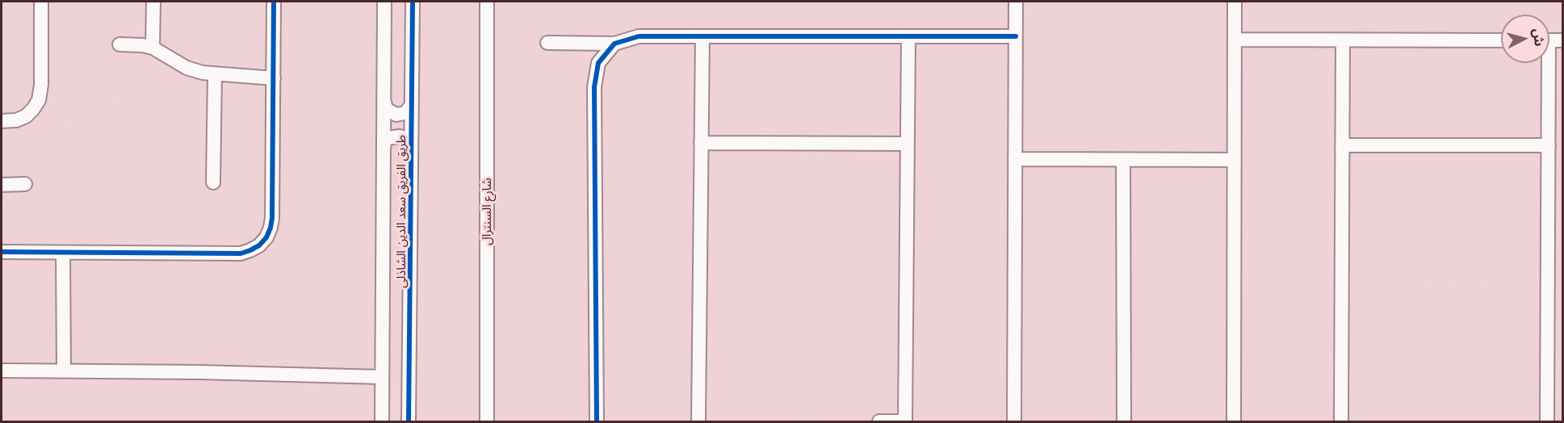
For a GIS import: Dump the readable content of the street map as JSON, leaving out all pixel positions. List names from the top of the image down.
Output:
{
  "streets": {
    "street": ["طريق الفريق سعد الدين الشاذلى", "شارع السنترال"]
  },
  "north": "right"
}
